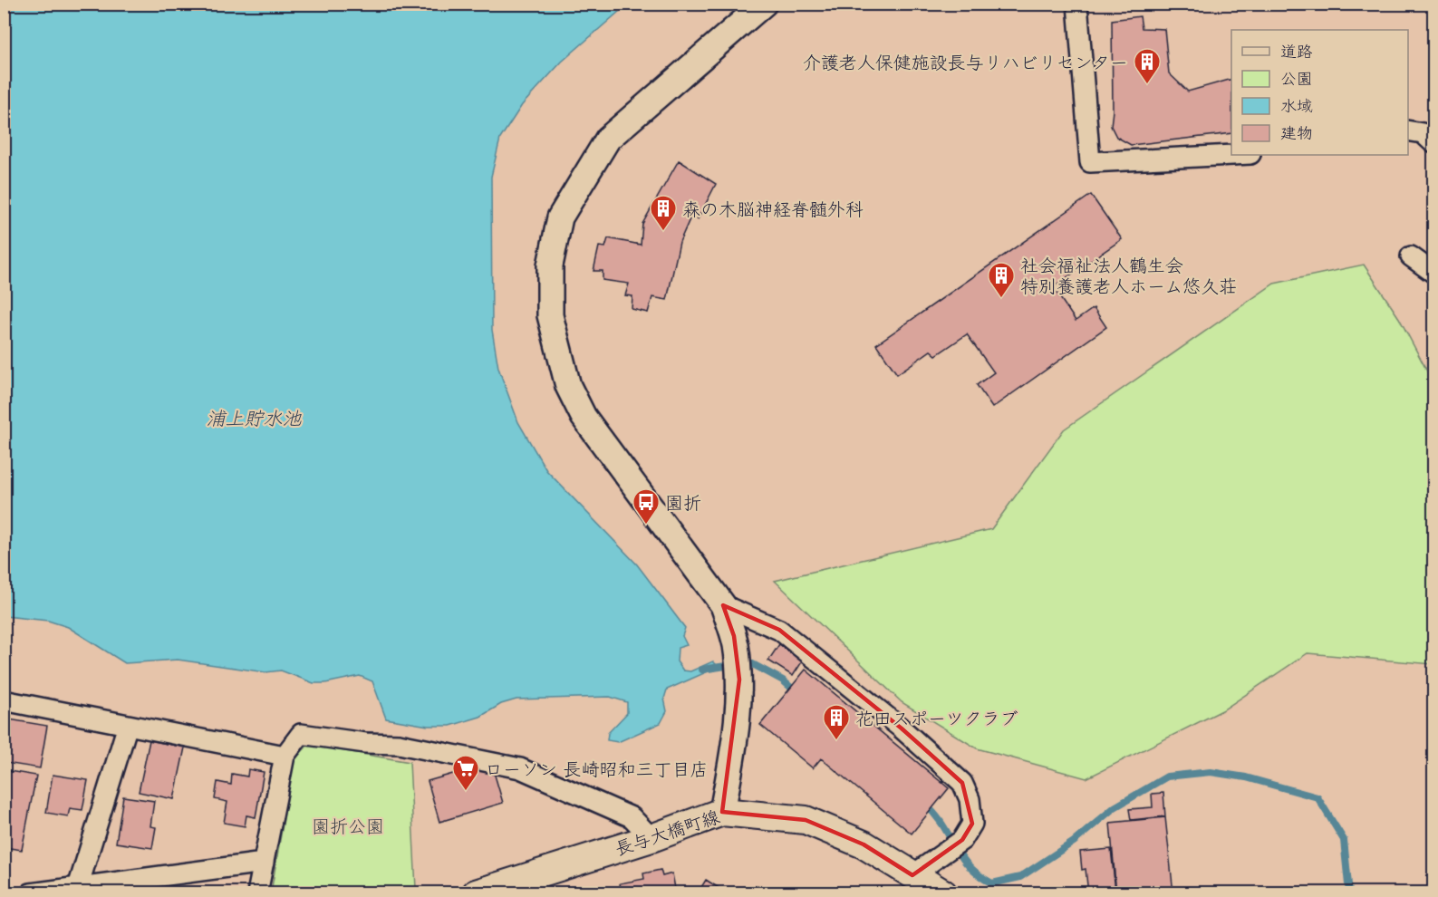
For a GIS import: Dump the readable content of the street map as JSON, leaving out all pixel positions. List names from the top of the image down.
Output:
{
  "streets": {
    "main road": ["長与大橋町線"]
  },
  "water": ["浦上貯水池"],
  "parks": ["園折公園"],
  "places": {
    "building": [
      "介護老人保健施設長与リハビリセンター",
      "森の木脳神経脊髄外科",
      "社会福祉法人鶴生会 特別養護老人ホーム悠久荘",
      "花田スポーツクラブ"
    ],
    "bus stop": ["園折"],
    "supermarket": ["ローソン 長崎昭和三丁目店"]
  },
  "legend": [
    "道路",
    "公園",
    "水域",
    "建物"
  ]
}
